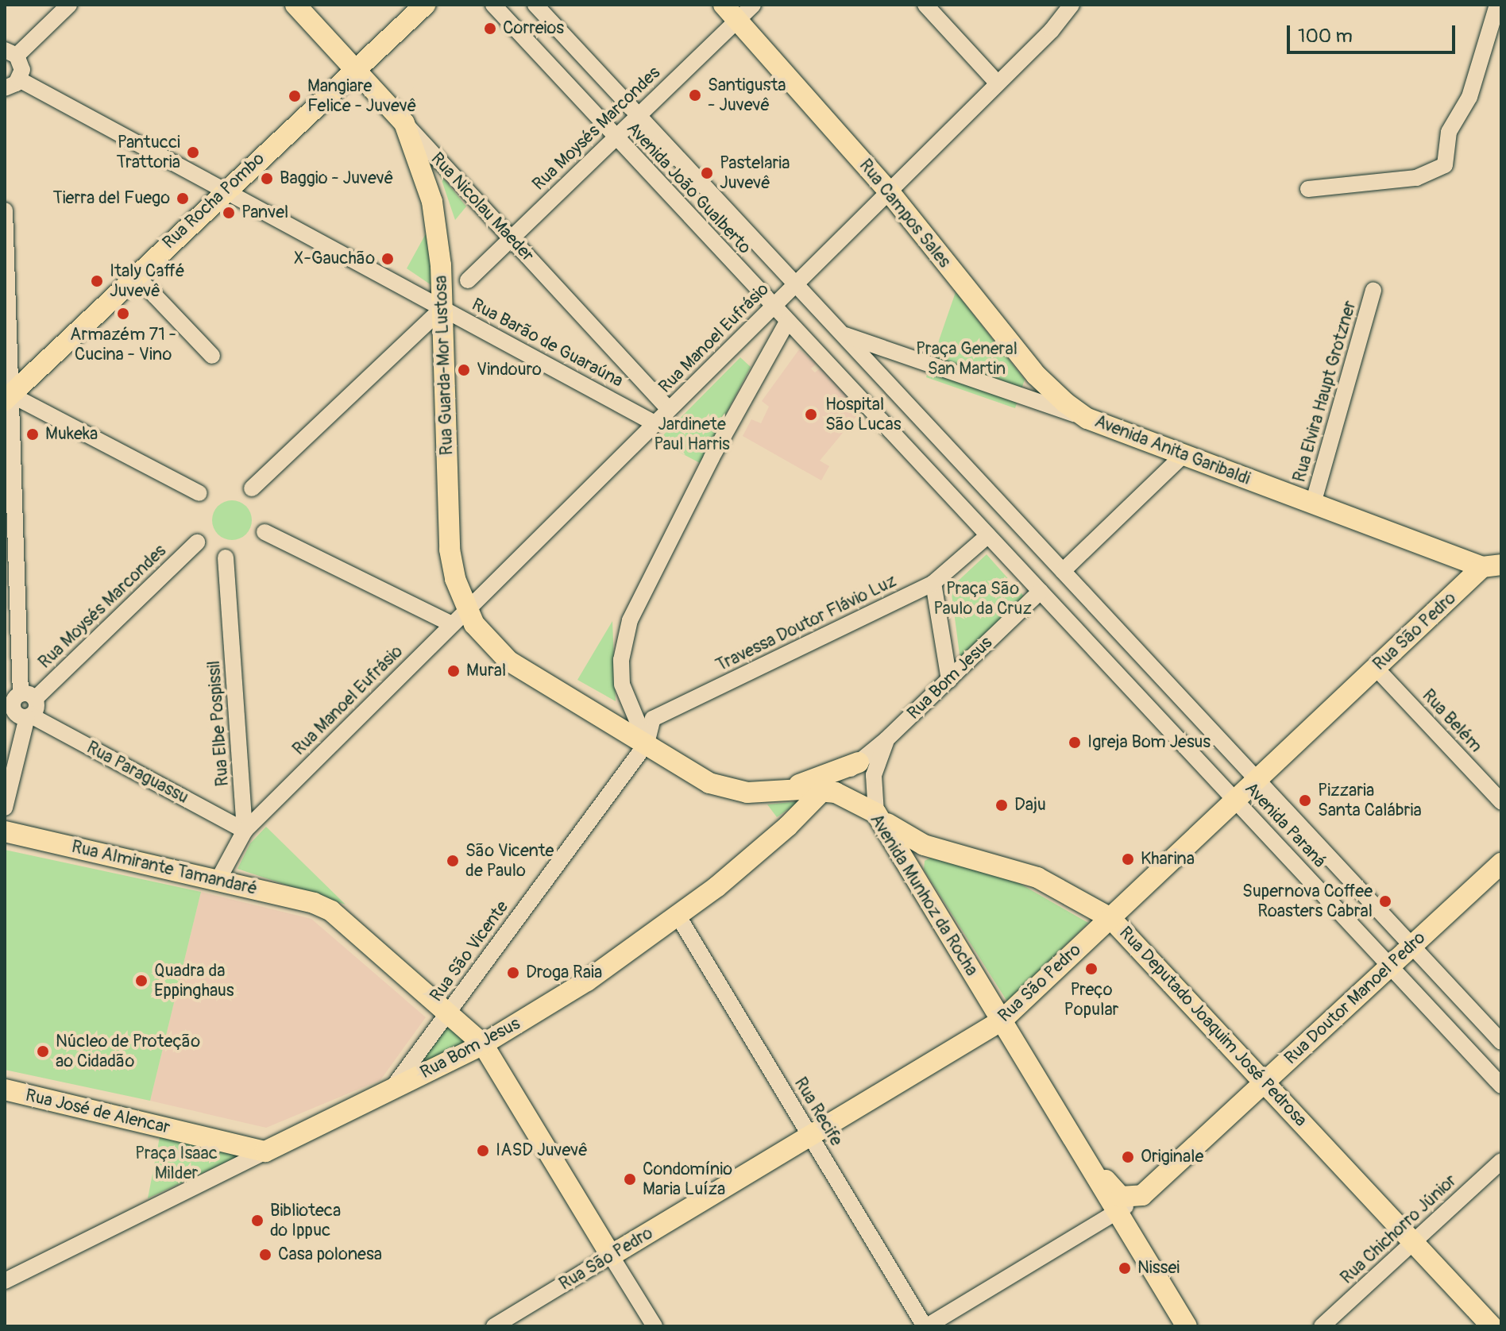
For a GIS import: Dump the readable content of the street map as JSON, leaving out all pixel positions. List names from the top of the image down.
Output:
{
  "streets": {
    "main road": [
      "Rua Rocha Pombo",
      "Rua Nicolau Maeder",
      "Rua Campos Sales",
      "Rua Guarda-Mor Lustosa",
      "Avenida Anita Garibaldi",
      "Rua São Pedro",
      "Rua Bom Jesus",
      "Rua Almirante Tamandaré",
      "Avenida Munhoz da Rocha",
      "Rua Doutor Manoel Pedro",
      "Rua Deputado Joaquim José Pedrosa",
      "Rua José de Alencar"
    ],
    "street": [
      "Rua Moysés Marcondes",
      "Avenida João Gualberto",
      "Rua Manoel Eufrásio",
      "Rua Barão de Guaraúna",
      "Rua Elvira Haupt Grotzner",
      "Travessa Doutor Flávio Luz",
      "Rua Belém",
      "Rua Elbe Pospissil",
      "Rua Paraguassu",
      "Avenida Paraná",
      "Rua São Vicente",
      "Rua Recife",
      "Rua Chichorro Júnior"
    ]
  },
  "crossings": [
    ["Rua Moysés Marcondes", "Avenida João Gualberto"],
    ["Rua Moysés Marcondes", "Rua Nicolau Maeder"],
    ["Rua Moysés Marcondes", "Rua Campos Sales"],
    ["Rua Moysés Marcondes", "Rua Paraguassu"],
    ["Avenida João Gualberto", "Rua Manoel Eufrásio"],
    ["Avenida João Gualberto", "Avenida Anita Garibaldi"],
    ["Avenida João Gualberto", "Travessa Doutor Flávio Luz"],
    ["Avenida João Gualberto", "Rua Bom Jesus"],
    ["Avenida João Gualberto", "Avenida Paraná"],
    ["Rua Rocha Pombo", "Rua Nicolau Maeder"],
    ["Rua Rocha Pombo", "Rua Barão de Guaraúna"],
    ["Rua Nicolau Maeder", "Rua Manoel Eufrásio"],
    ["Rua Nicolau Maeder", "Rua Guarda-Mor Lustosa"],
    ["Rua Campos Sales", "Rua Manoel Eufrásio"],
    ["Rua Campos Sales", "Avenida Anita Garibaldi"],
    ["Rua Manoel Eufrásio", "Rua Barão de Guaraúna"],
    ["Rua Manoel Eufrásio", "Rua Guarda-Mor Lustosa"],
    ["Rua Manoel Eufrásio", "Rua Elbe Pospissil"],
    ["Rua Manoel Eufrásio", "Rua Paraguassu"],
    ["Rua Barão de Guaraúna", "Rua Guarda-Mor Lustosa"],
    ["Rua Guarda-Mor Lustosa", "Travessa Doutor Flávio Luz"],
    ["Rua Guarda-Mor Lustosa", "Avenida Munhoz da Rocha"],
    ["Rua Guarda-Mor Lustosa", "Rua São Vicente"],
    ["Rua Elvira Haupt Grotzner", "Avenida Anita Garibaldi"],
    ["Avenida Anita Garibaldi", "Rua São Pedro"],
    ["Travessa Doutor Flávio Luz", "Avenida Munhoz da Rocha"],
    ["Travessa Doutor Flávio Luz", "Rua São Vicente"],
    ["Rua São Pedro", "Rua Belém"],
    ["Rua São Pedro", "Avenida Paraná"],
    ["Rua São Pedro", "Avenida Munhoz da Rocha"],
    ["Rua São Pedro", "Rua Deputado Joaquim José Pedrosa"],
    ["Rua São Pedro", "Rua Recife"],
    ["Rua Bom Jesus", "Avenida Paraná"],
    ["Rua Bom Jesus", "Avenida Munhoz da Rocha"],
    ["Rua Bom Jesus", "Rua São Vicente"],
    ["Rua Bom Jesus", "Rua Deputado Joaquim José Pedrosa"],
    ["Rua Bom Jesus", "Rua José de Alencar"],
    ["Rua Bom Jesus", "Rua Recife"],
    ["Rua Elbe Pospissil", "Rua Paraguassu"],
    ["Avenida Paraná", "Rua Doutor Manoel Pedro"],
    ["Rua Almirante Tamandaré", "Rua São Vicente"],
    ["Avenida Munhoz da Rocha", "Rua São Vicente"],
    ["Avenida Munhoz da Rocha", "Rua Doutor Manoel Pedro"],
    ["Avenida Munhoz da Rocha", "Rua Deputado Joaquim José Pedrosa"],
    ["Rua Doutor Manoel Pedro", "Rua Deputado Joaquim José Pedrosa"],
    ["Rua Doutor Manoel Pedro", "Rua Recife"],
    ["Rua Deputado Joaquim José Pedrosa", "Rua Chichorro Júnior"]
  ],
  "parks": [
    "Praça General San Martin",
    "Jardinete Paul Harris",
    "Praça São Paulo da Cruz",
    "Praça Isaac Milder"
  ],
  "places": [
    "Correios",
    "Santigusta - Juvevê",
    "Mangiare Felice - Juvevê",
    "Pantucci Trattoria",
    "Pastelaria Juvevê",
    "Baggio - Juvevê",
    "Tierra del Fuego",
    "Panvel",
    "X-Gauchão",
    "Italy Caffé Juvevê",
    "Armazém 71 - Cucina - Vino",
    "Vindouro",
    "Hospital São Lucas",
    "Mukeka",
    "Mural",
    "Igreja Bom Jesus",
    "Pizzaria Santa Calábria",
    "Daju",
    "Kharina",
    "São Vicente de Paulo",
    "Supernova Coffee Roasters Cabral",
    "Preço Popular",
    "Droga Raia",
    "Quadra da Eppinghaus",
    "Núcleo de Proteção ao Cidadão",
    "IASD Juvevê",
    "Originale",
    "Condomínio Maria Luíza",
    "Biblioteca do Ippuc",
    "Casa polonesa",
    "Nissei"
  ],
  "scale_bar": "100 m"
}
